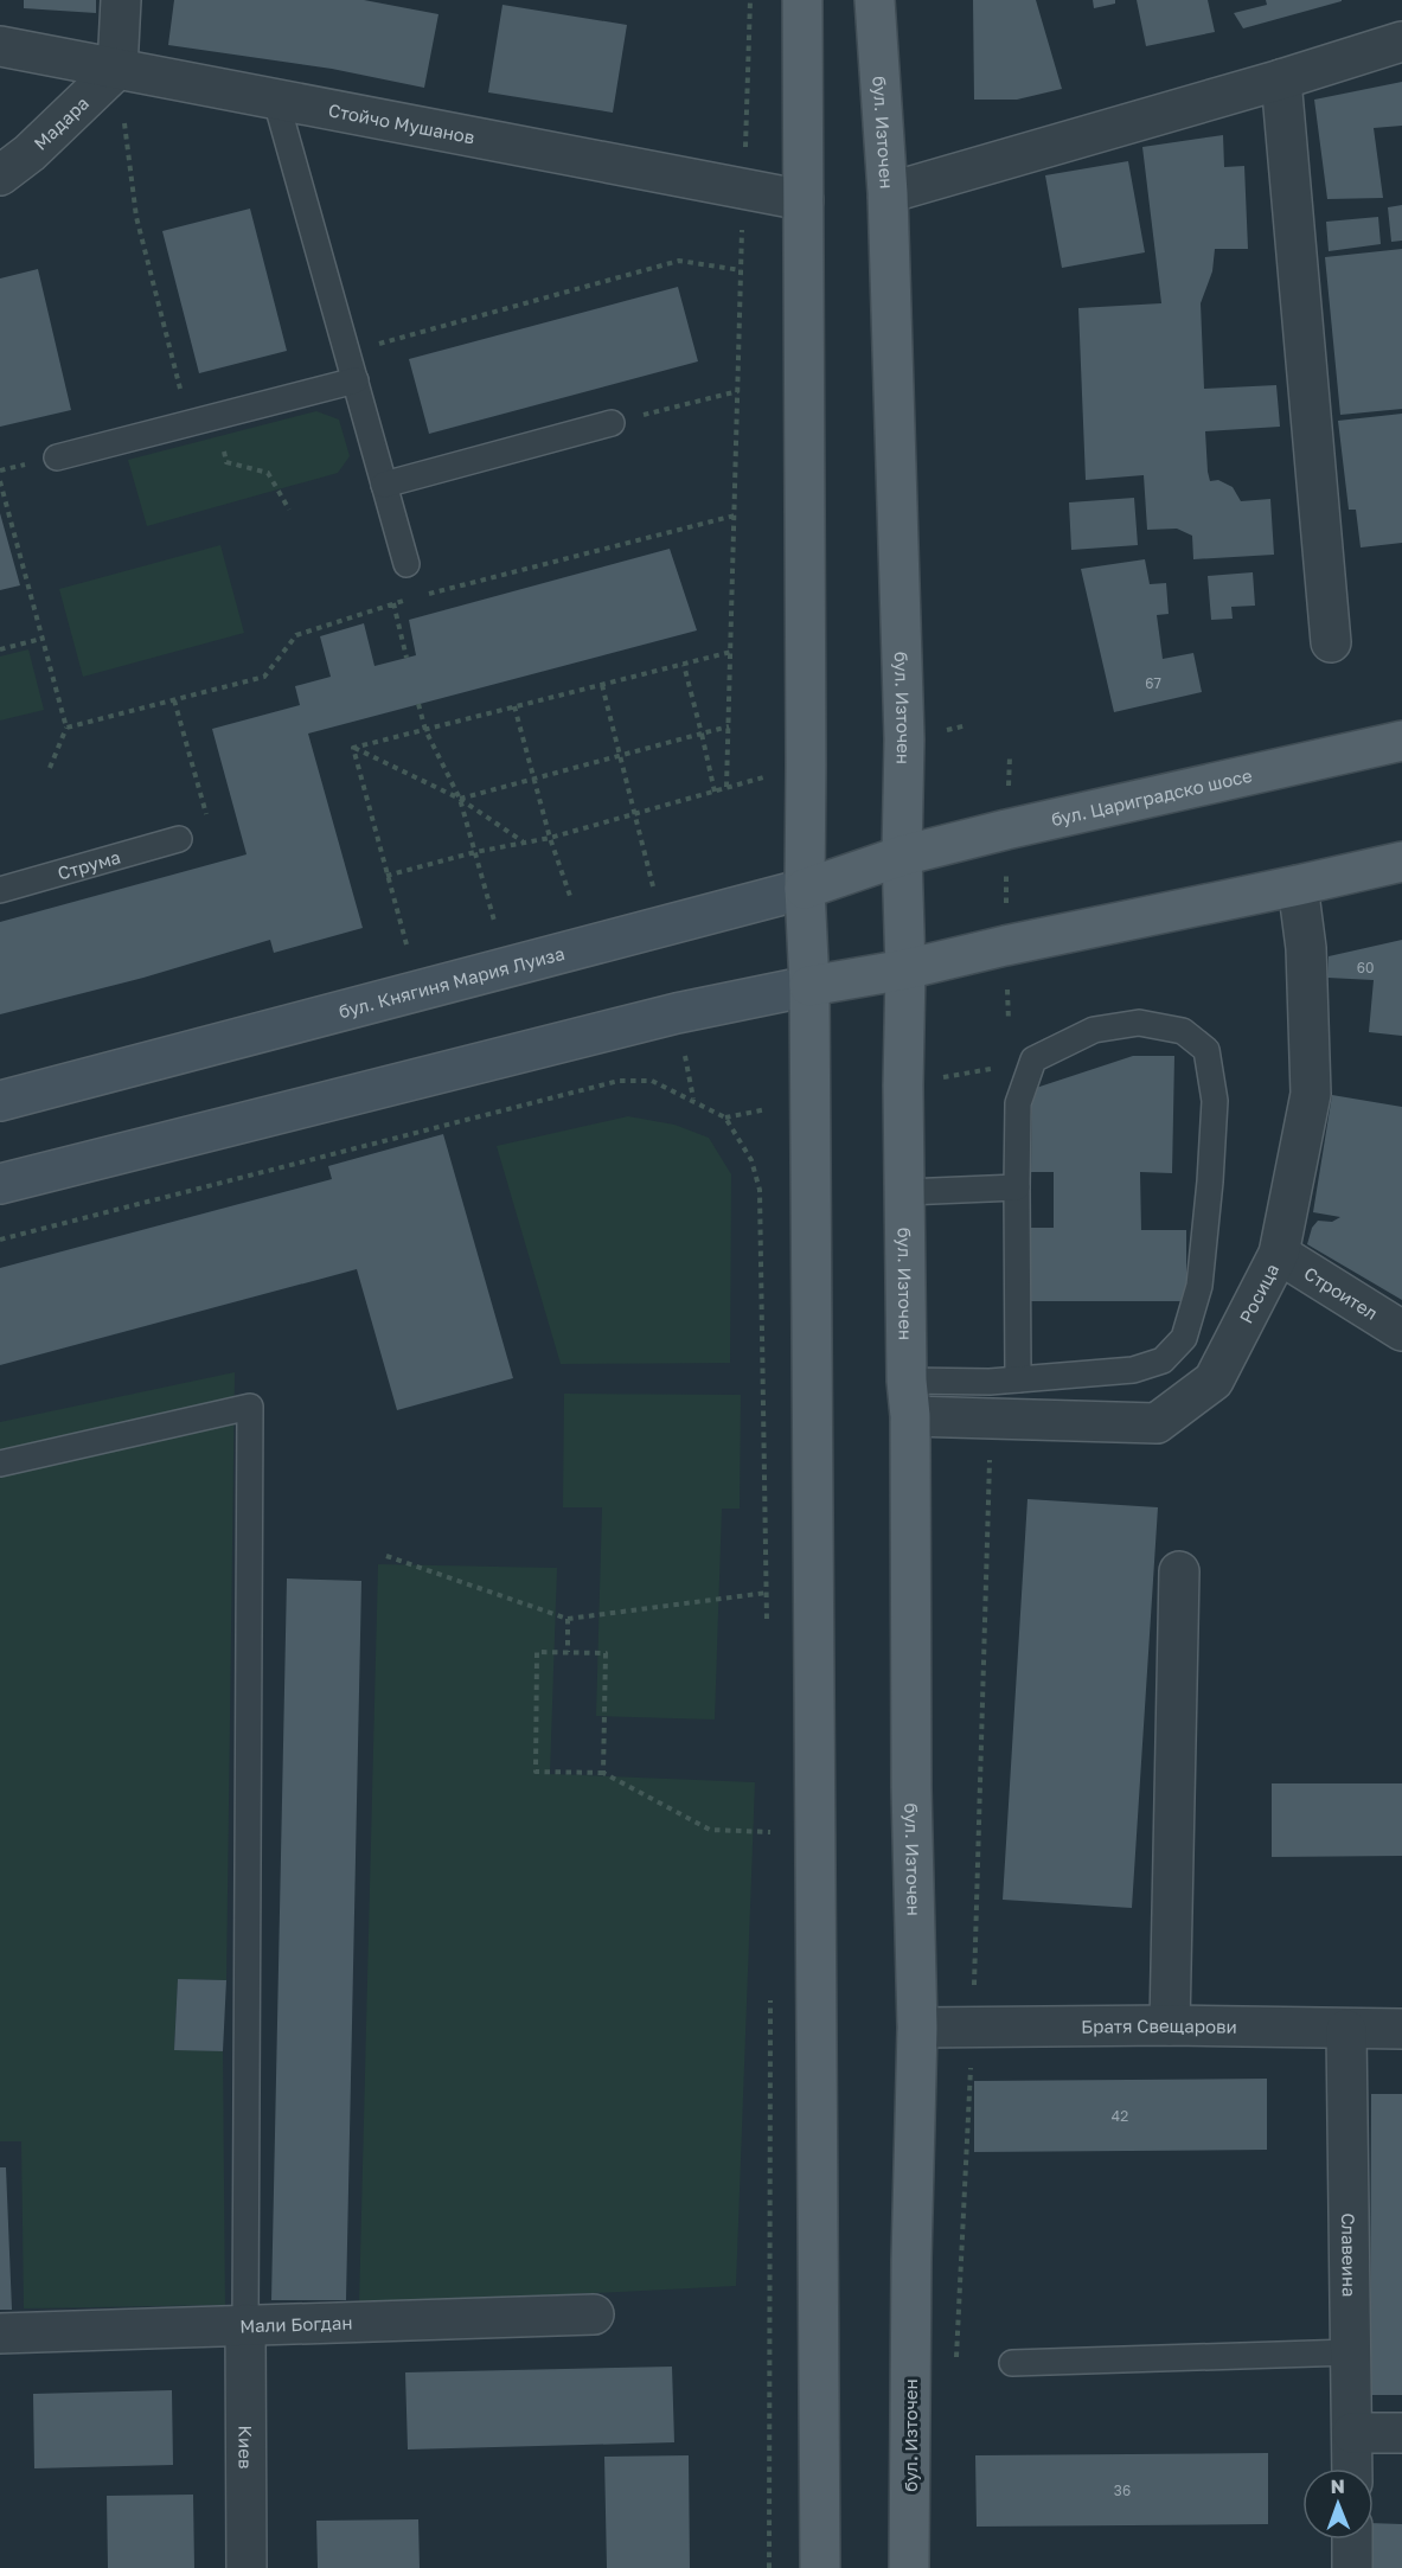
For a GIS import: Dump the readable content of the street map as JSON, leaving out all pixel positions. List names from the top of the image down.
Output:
{
  "streets": {
    "main road": ["бул. Източен", "бул. Цариградско шосе", "бул. Княгиня Мария Луиза"],
    "street": [
      "Мадара",
      "Стойчо Мушанов",
      "Строител",
      "Росица",
      "Братя Свещарови",
      "Славеина",
      "Мали Богдан",
      "Киев"
    ],
    "lane": ["Струма"]
  },
  "crossings": [
    ["Мадара", "Стойчо Мушанов"],
    ["бул. Източен", "бул. Цариградско шосе"],
    ["бул. Източен", "бул. Княгиня Мария Луиза"],
    ["бул. Източен", "Росица"],
    ["бул. Източен", "Братя Свещарови"],
    ["бул. Цариградско шосе", "бул. Княгиня Мария Луиза"],
    ["Строител", "Росица"],
    ["Братя Свещарови", "Славеина"],
    ["Мали Богдан", "Киев"]
  ],
  "house_numbers": [
    "67",
    "60",
    "42",
    "36"
  ],
  "north": "top"
}
